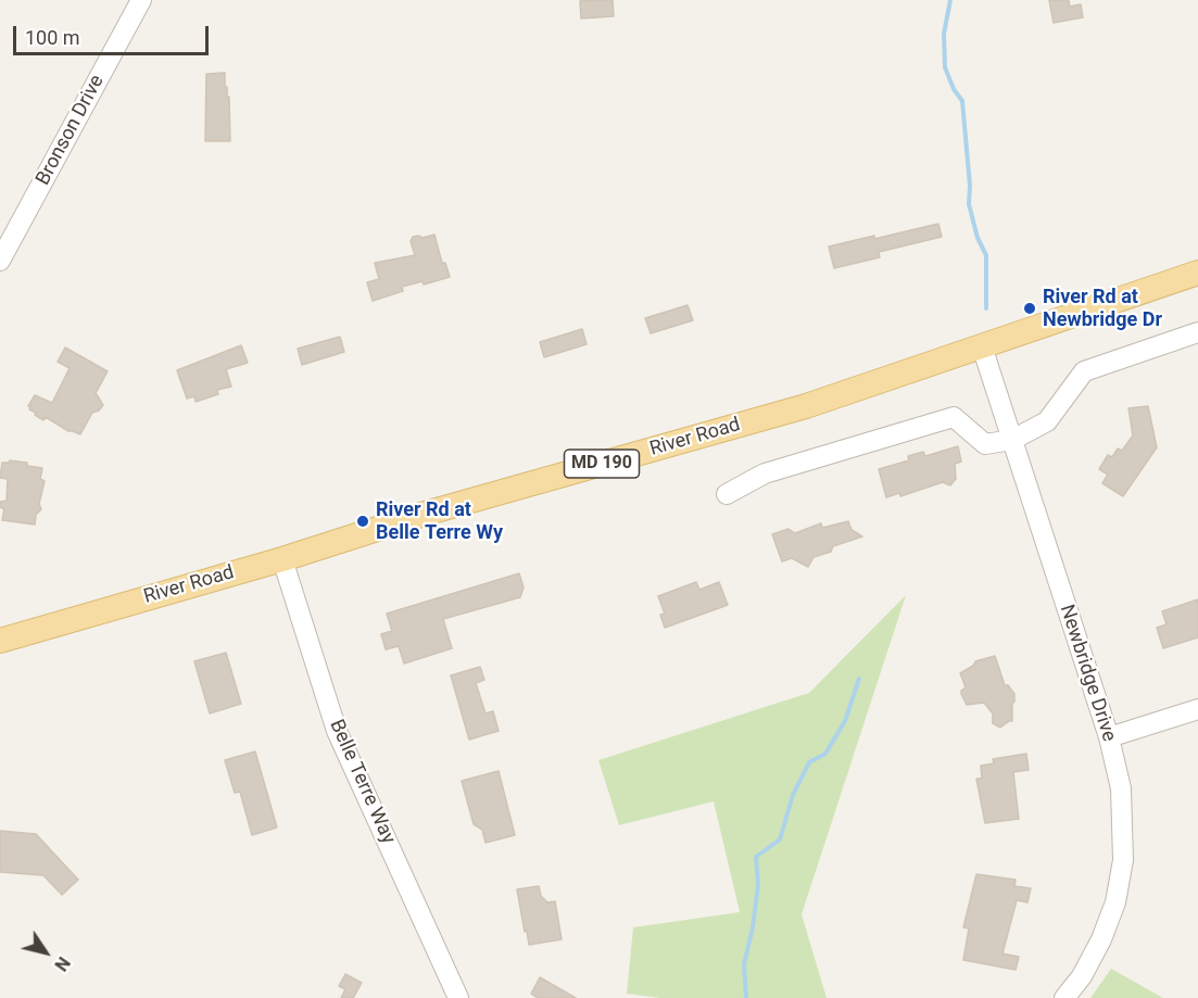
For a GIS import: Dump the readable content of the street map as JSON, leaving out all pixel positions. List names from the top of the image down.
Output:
{
  "streets": {
    "main road": ["River Road", "MD 190"],
    "street": ["Bronson Drive", "Newbridge Drive", "Belle Terre Way"]
  },
  "crossings": [
    ["River Road", "Newbridge Drive"],
    ["River Road", "Belle Terre Way"]
  ],
  "places": ["River Rd at Newbridge Dr", "River Rd at Belle Terre Wy"],
  "scale_bar": "100 m",
  "north": "bottom right"
}
